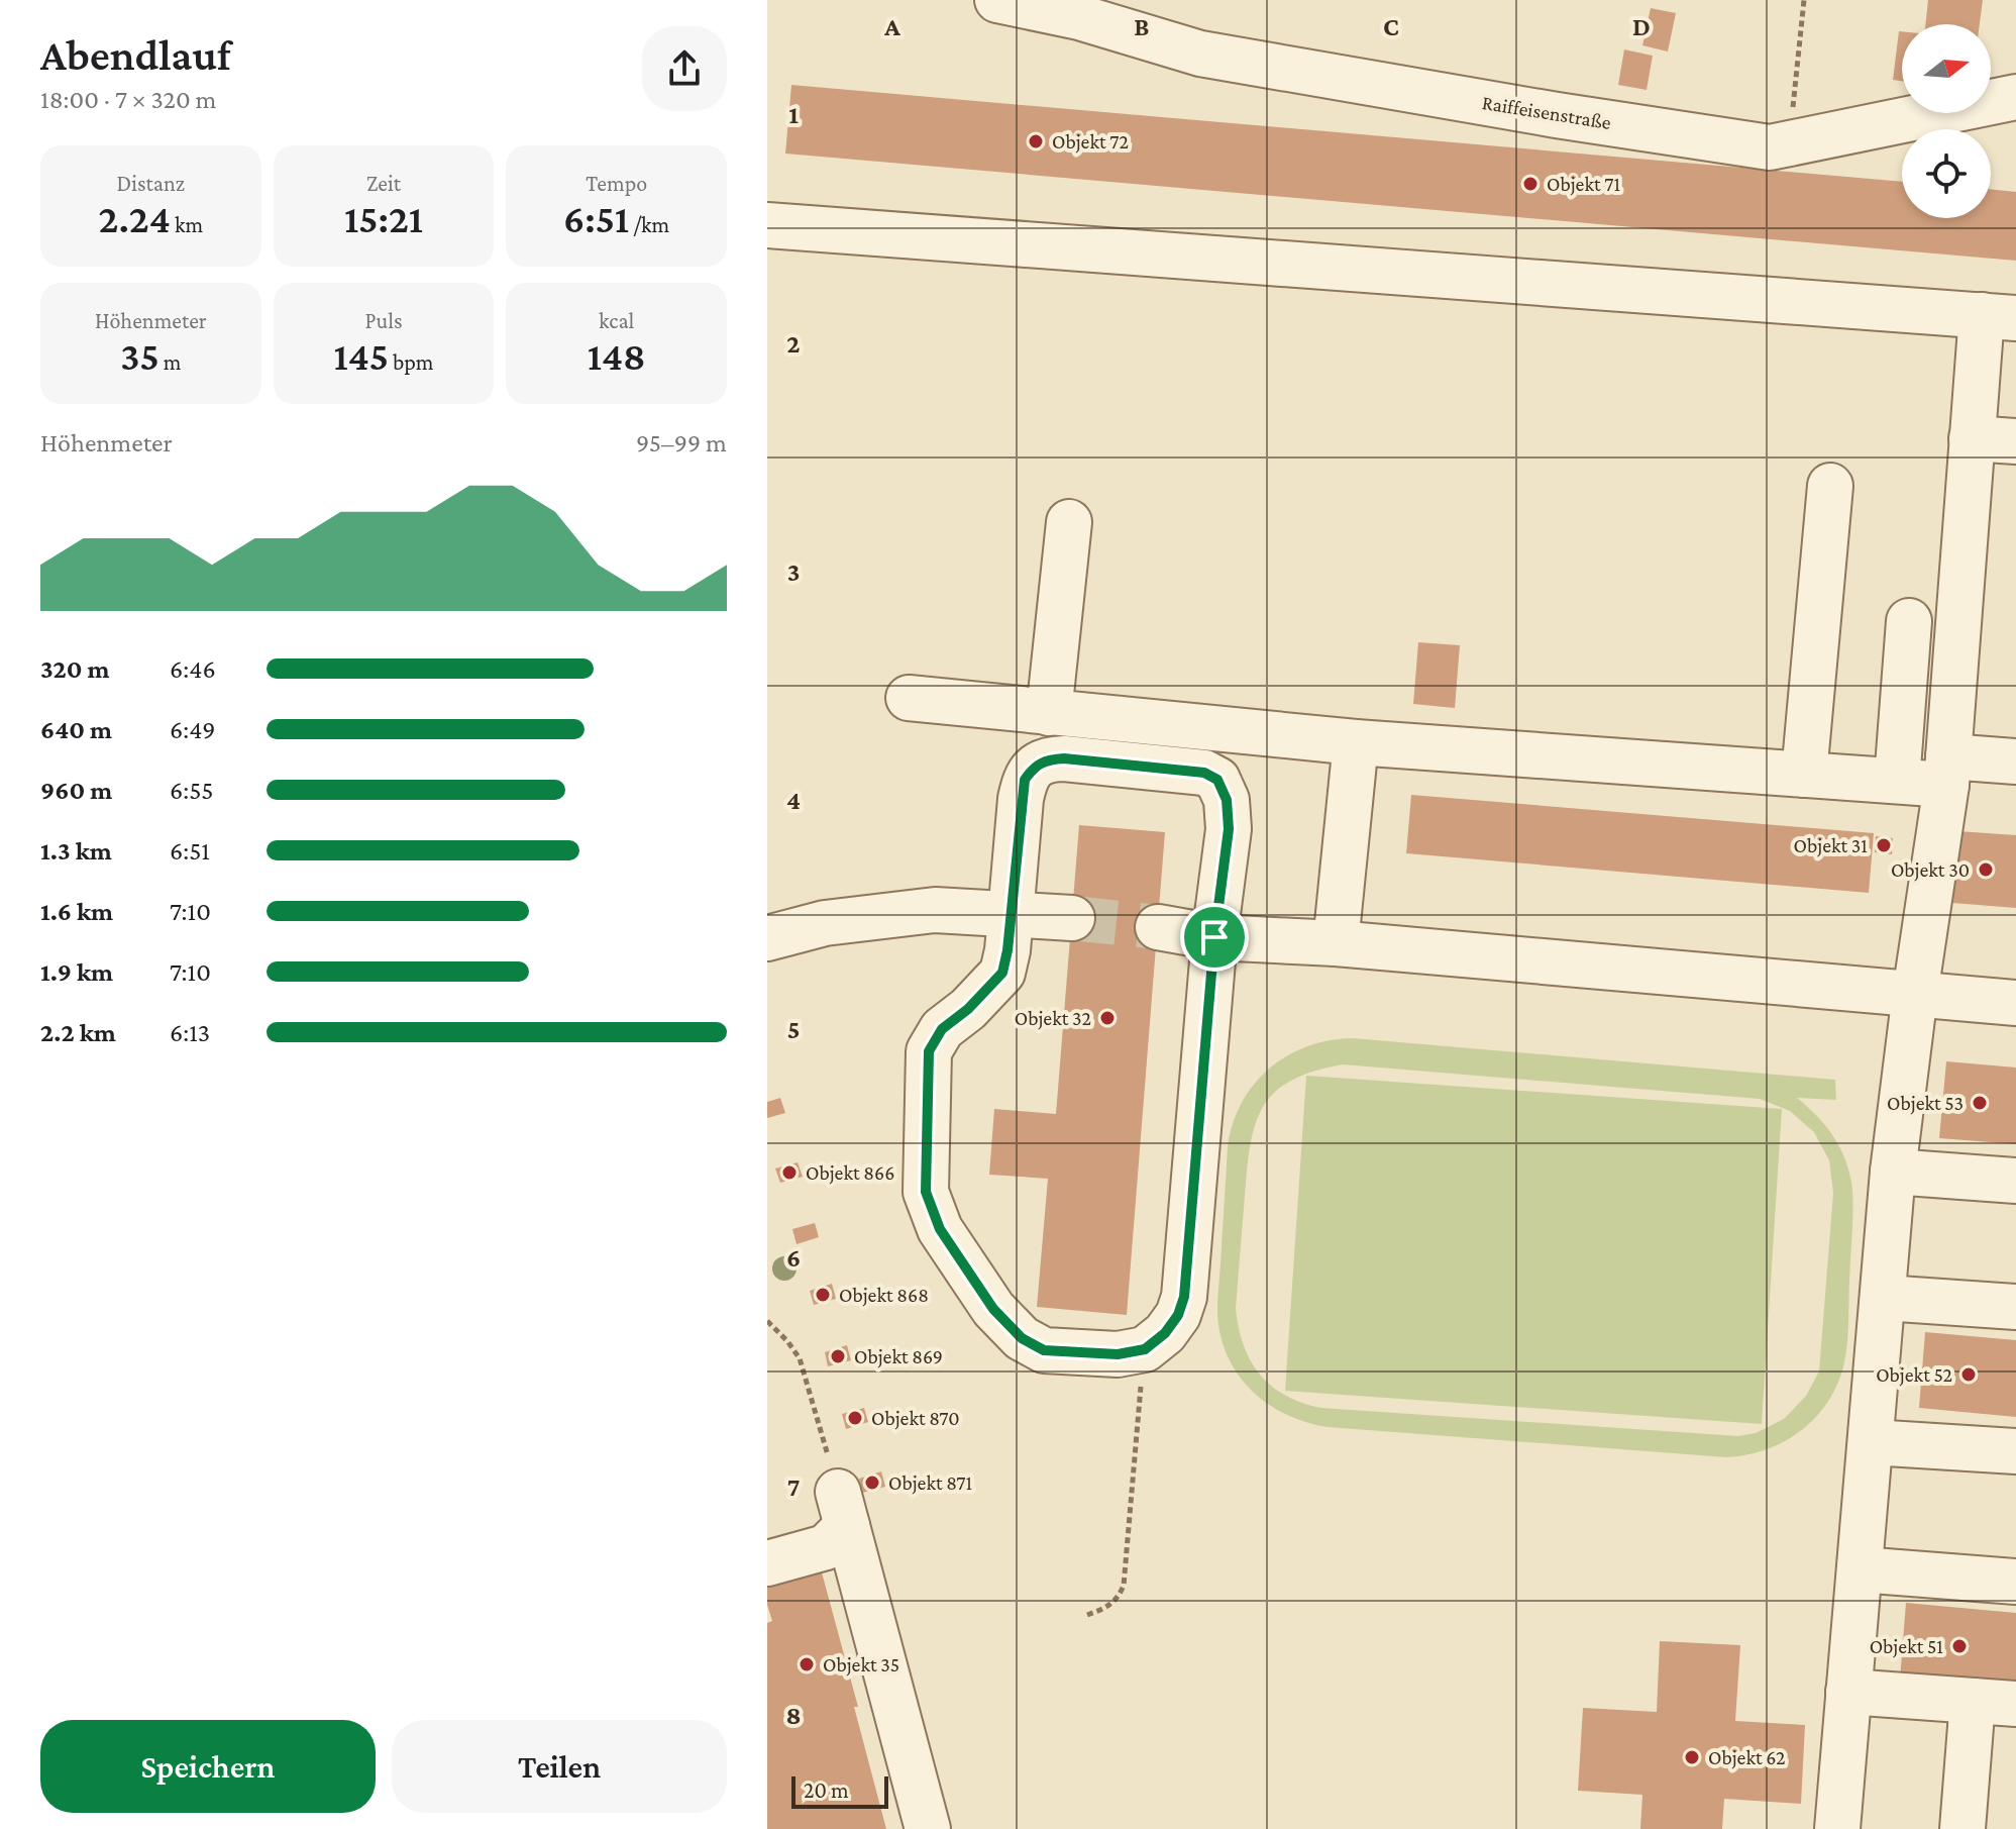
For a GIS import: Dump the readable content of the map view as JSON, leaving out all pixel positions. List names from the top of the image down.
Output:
{
  "streets": {
    "street": ["Raiffeisenstraße"]
  },
  "places": [
    "Objekt 72",
    "Objekt 71",
    "Objekt 31",
    "Objekt 30",
    "Objekt 32",
    "Objekt 53",
    "Objekt 866",
    "Objekt 868",
    "Objekt 869",
    "Objekt 52",
    "Objekt 870",
    "Objekt 871",
    "Objekt 51",
    "Objekt 35",
    "Objekt 62"
  ],
  "scale_bar": "20 m",
  "north": "right",
  "page": {
    "heading": ["Abendlauf", "18:00 · 7 × 320 m"],
    "stats": [
      ["Distanz", "2.24 km"],
      ["Zeit", "15:21"],
      ["Tempo", "6:51 /km"],
      ["Höhenmeter", "35 m"],
      ["Puls", "145 bpm"],
      ["kcal", "148"]
    ],
    "chart": ["Höhenmeter", "95–99 m"],
    "list": [
      {
        "name": "320 m",
        "note": "6:46"
      },
      {
        "name": "640 m",
        "note": "6:49"
      },
      {
        "name": "960 m",
        "note": "6:55"
      },
      {
        "name": "1.3 km",
        "note": "6:51"
      },
      {
        "name": "1.6 km",
        "note": "7:10"
      },
      {
        "name": "1.9 km",
        "note": "7:10"
      },
      {
        "name": "2.2 km",
        "note": "6:13"
      }
    ],
    "buttons": ["Speichern", "Teilen"],
    "scale": "20 m"
  },
  "grid": {
    "columns": [
      "A",
      "B",
      "C",
      "D"
    ],
    "rows": [
      "1",
      "2",
      "3",
      "4",
      "5",
      "6",
      "7",
      "8"
    ]
  }
}
